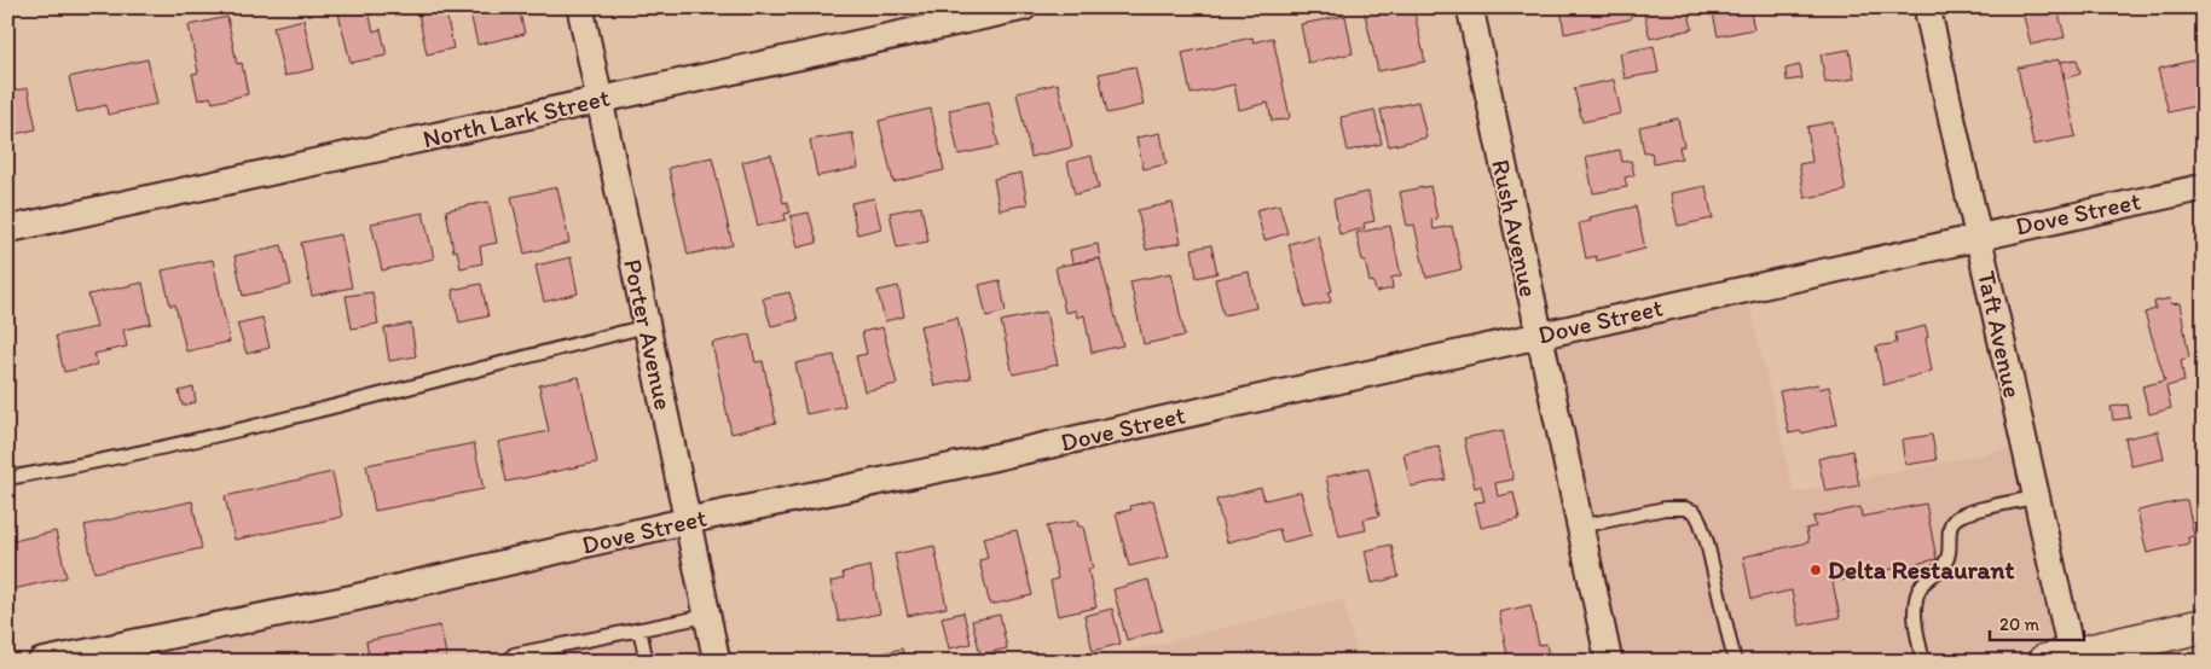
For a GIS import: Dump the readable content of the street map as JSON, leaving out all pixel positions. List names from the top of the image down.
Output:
{
  "streets": {
    "street": [
      "North Lark Street",
      "Dove Street",
      "Rush Avenue",
      "Porter Avenue",
      "Taft Avenue"
    ]
  },
  "crossings": [
    ["North Lark Street", "Porter Avenue"],
    ["Dove Street", "Rush Avenue"],
    ["Dove Street", "Porter Avenue"],
    ["Dove Street", "Taft Avenue"]
  ],
  "places": ["Delta Restaurant"],
  "scale_bar": "20 m"
}
